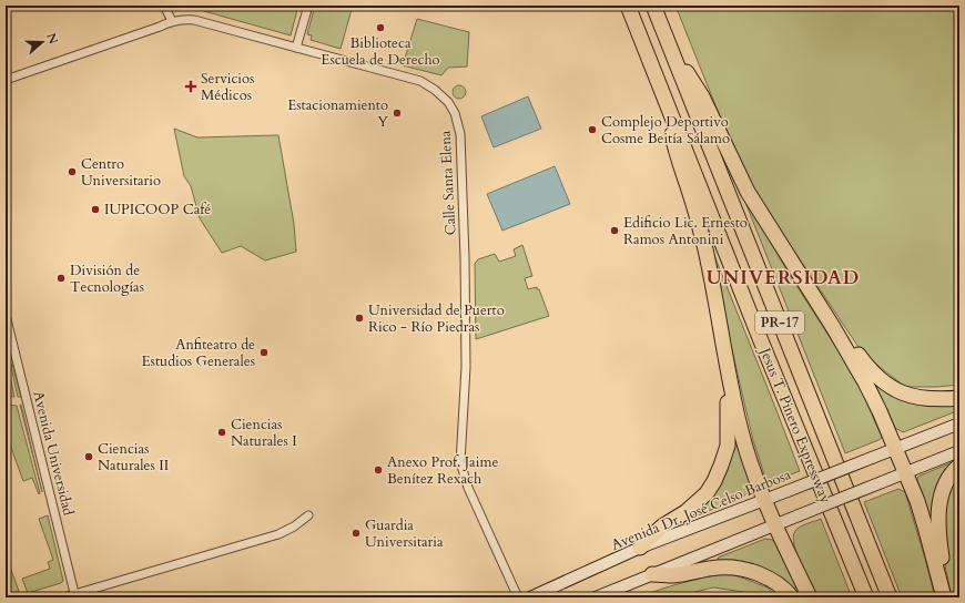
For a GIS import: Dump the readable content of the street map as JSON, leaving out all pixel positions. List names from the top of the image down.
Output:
{
  "streets": {
    "highway": ["PR-17", "Jesus T. Pinero Expressway"],
    "main road": ["Avenida Dr. José Celso Barbosa"],
    "street": ["Calle Santa Elena", "Avenida Universidad"]
  },
  "districts": ["UNIVERSIDAD"],
  "places": {
    "other": [
      "Biblioteca Escuela de Derecho",
      "Estacionamiento Y",
      "Complejo Deportivo Cosme Beitía Sálamo",
      "Centro Universitario",
      "IUPICOOP Café",
      "Edificio Lic. Ernesto Ramos Antonini",
      "División de Tecnologías",
      "Universidad de Puerto Rico - Río Piedras",
      "Anfiteatro de Estudios Generales",
      "Ciencias Naturales I",
      "Ciencias Naturales II",
      "Anexo Prof. Jaime Benítez Rexach",
      "Guardia Universitaria"
    ],
    "health": ["Servicios Médicos"]
  },
  "north": "right"
}
